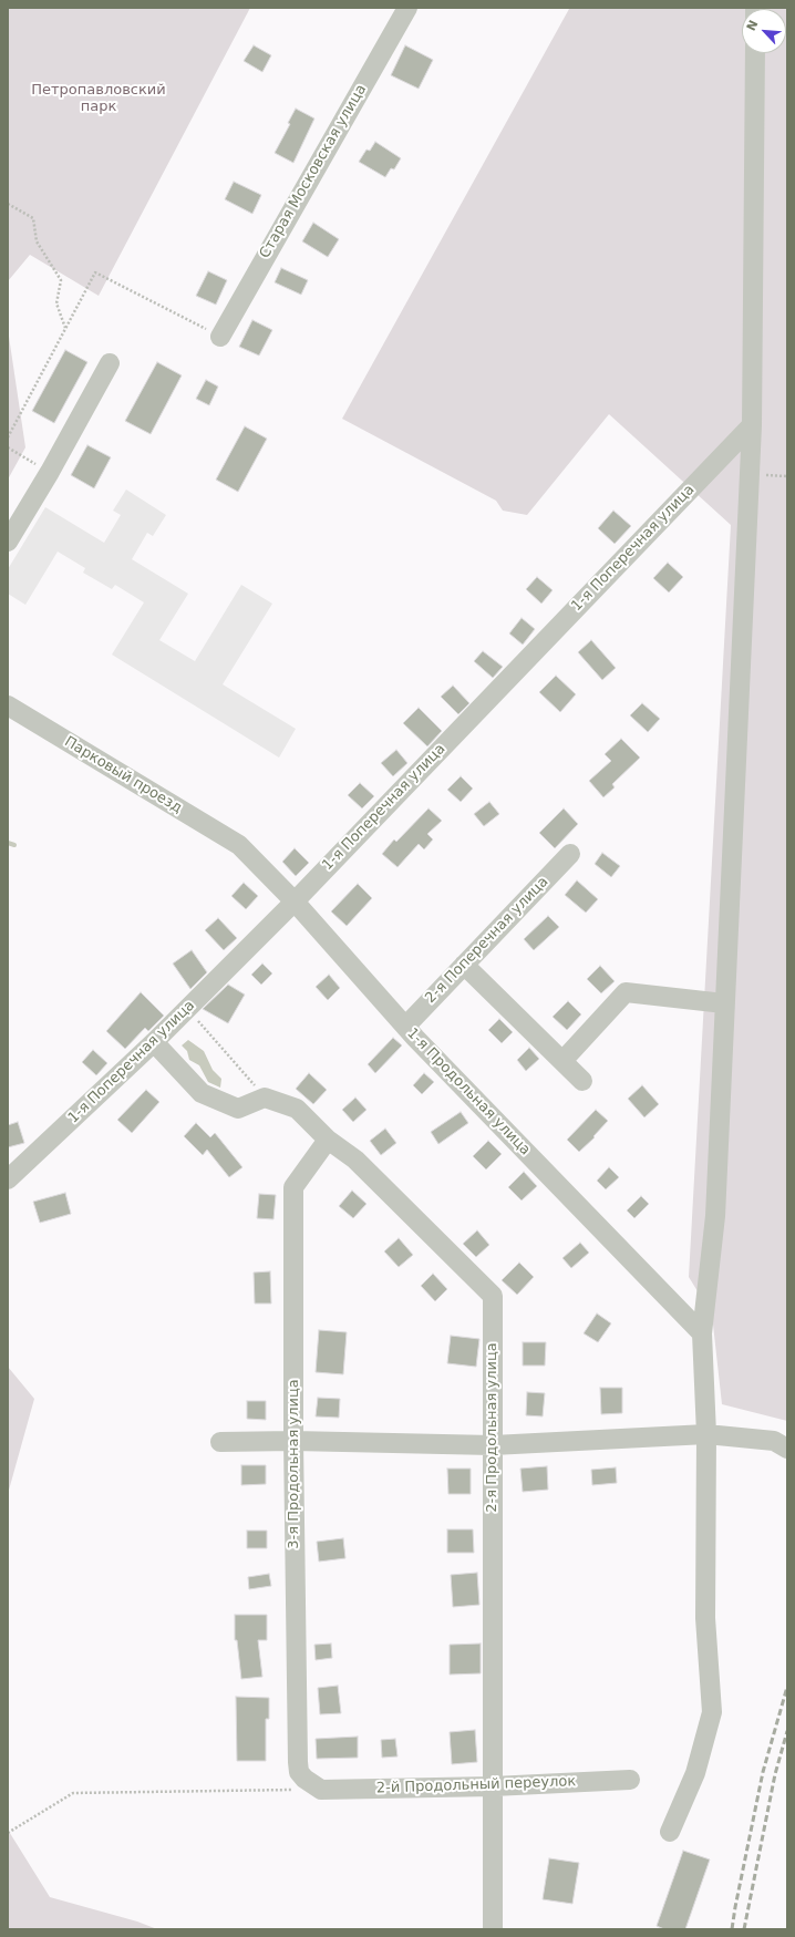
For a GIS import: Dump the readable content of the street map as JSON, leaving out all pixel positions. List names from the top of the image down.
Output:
{
  "streets": {
    "street": [
      "Старая Московская улица",
      "1-я Поперечная улица",
      "Парковый проезд",
      "2-я Поперечная улица",
      "1-я Продольная улица",
      "2-я Продольная улица",
      "3-я Продольная улица",
      "2-й Продольный переулок"
    ]
  },
  "crossings": [
    ["1-я Поперечная улица", "1-я Продольная улица"],
    ["Парковый проезд", "1-я Продольная улица"],
    ["2-я Поперечная улица", "1-я Продольная улица"],
    ["2-я Продольная улица", "3-я Продольная улица"],
    ["2-я Продольная улица", "2-й Продольный переулок"],
    ["3-я Продольная улица", "2-й Продольный переулок"]
  ],
  "parks": ["Петропавловский парк"],
  "north": "top left"
}
